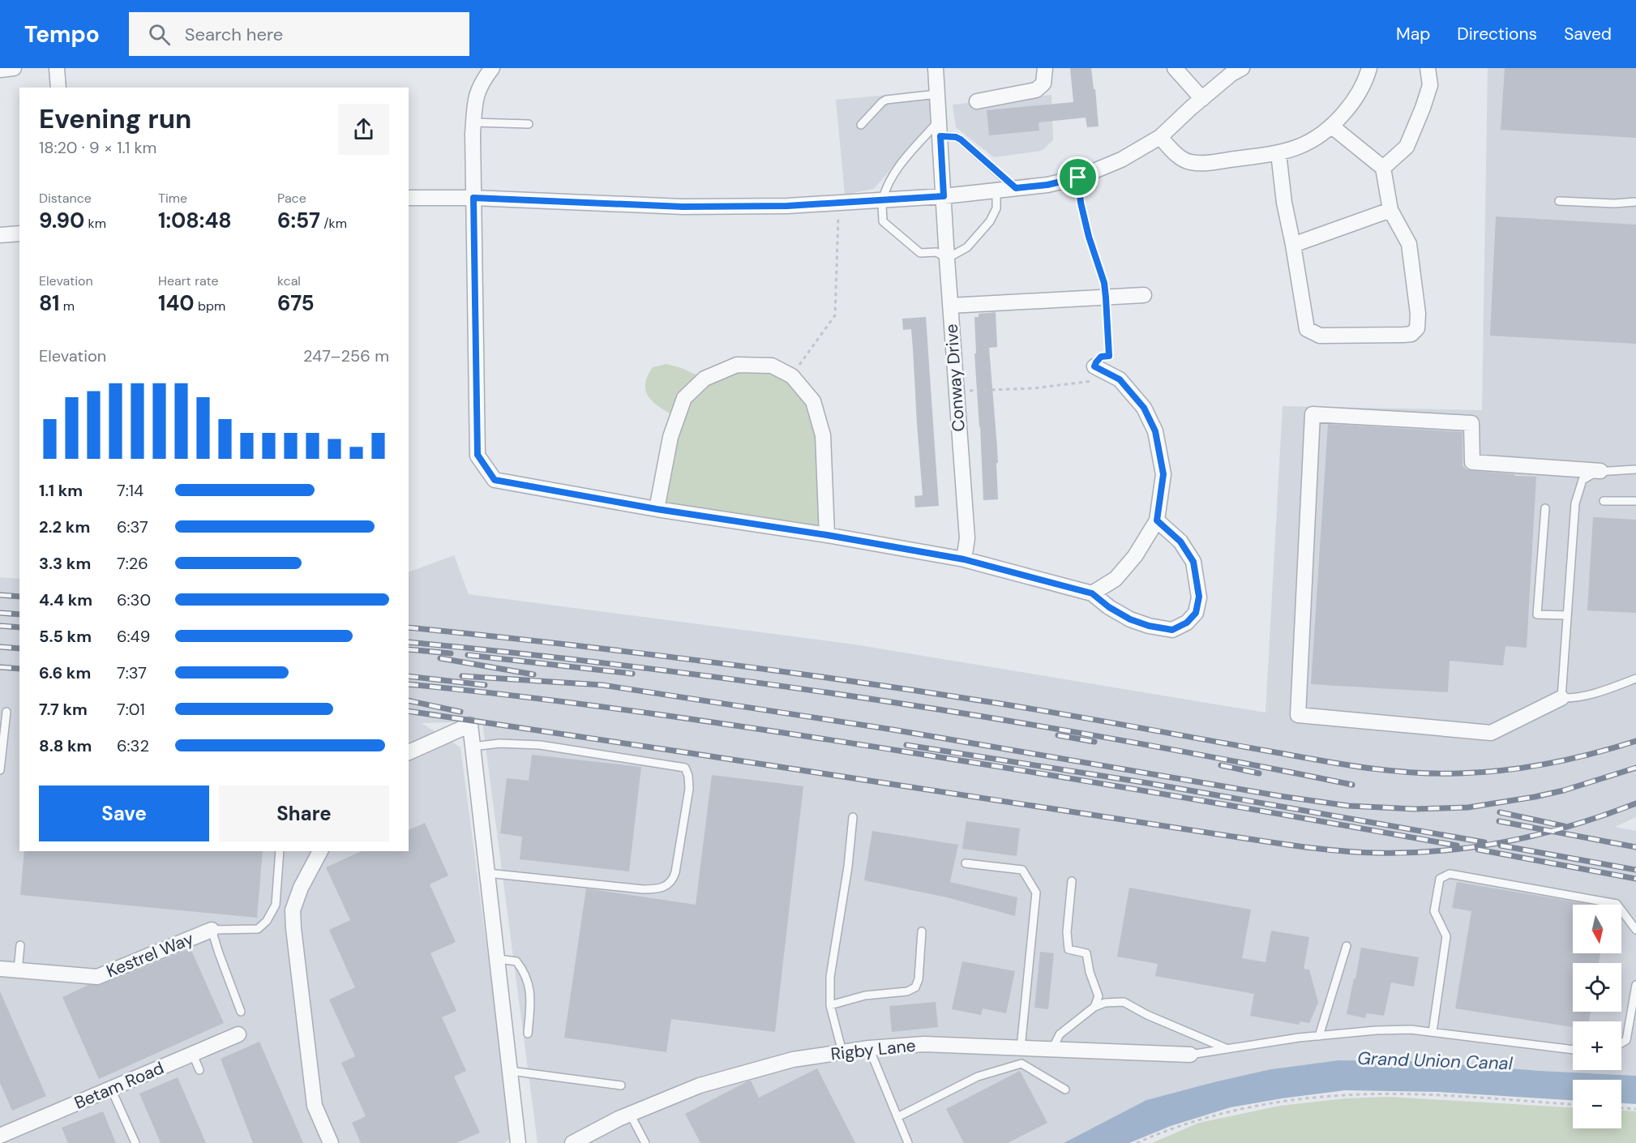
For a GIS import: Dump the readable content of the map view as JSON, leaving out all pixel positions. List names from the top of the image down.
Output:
{
  "streets": {
    "street": [
      "Conway Drive",
      "Kestrel Way",
      "Rigby Lane",
      "Betam Road"
    ]
  },
  "water": ["Grand Union Canal"],
  "north": "bottom",
  "page": {
    "header": "Tempo",
    "search": "Search here",
    "nav": ["Map", "Directions", "Saved"],
    "heading": ["Evening run", "18:20 · 9 × 1.1 km"],
    "stats": [
      ["Distance", "9.90 km"],
      ["Time", "1:08:48"],
      ["Pace", "6:57 /km"],
      ["Elevation", "81 m"],
      ["Heart rate", "140 bpm"],
      ["kcal", "675"]
    ],
    "chart": ["Elevation", "247–256 m"],
    "list": [
      {
        "name": "1.1 km",
        "note": "7:14"
      },
      {
        "name": "2.2 km",
        "note": "6:37"
      },
      {
        "name": "3.3 km",
        "note": "7:26"
      },
      {
        "name": "4.4 km",
        "note": "6:30"
      },
      {
        "name": "5.5 km",
        "note": "6:49"
      },
      {
        "name": "6.6 km",
        "note": "7:37"
      },
      {
        "name": "7.7 km",
        "note": "7:01"
      },
      {
        "name": "8.8 km",
        "note": "6:32"
      }
    ],
    "buttons": ["Save", "Share"],
    "map_buttons": ["+", "−"]
  }
}
